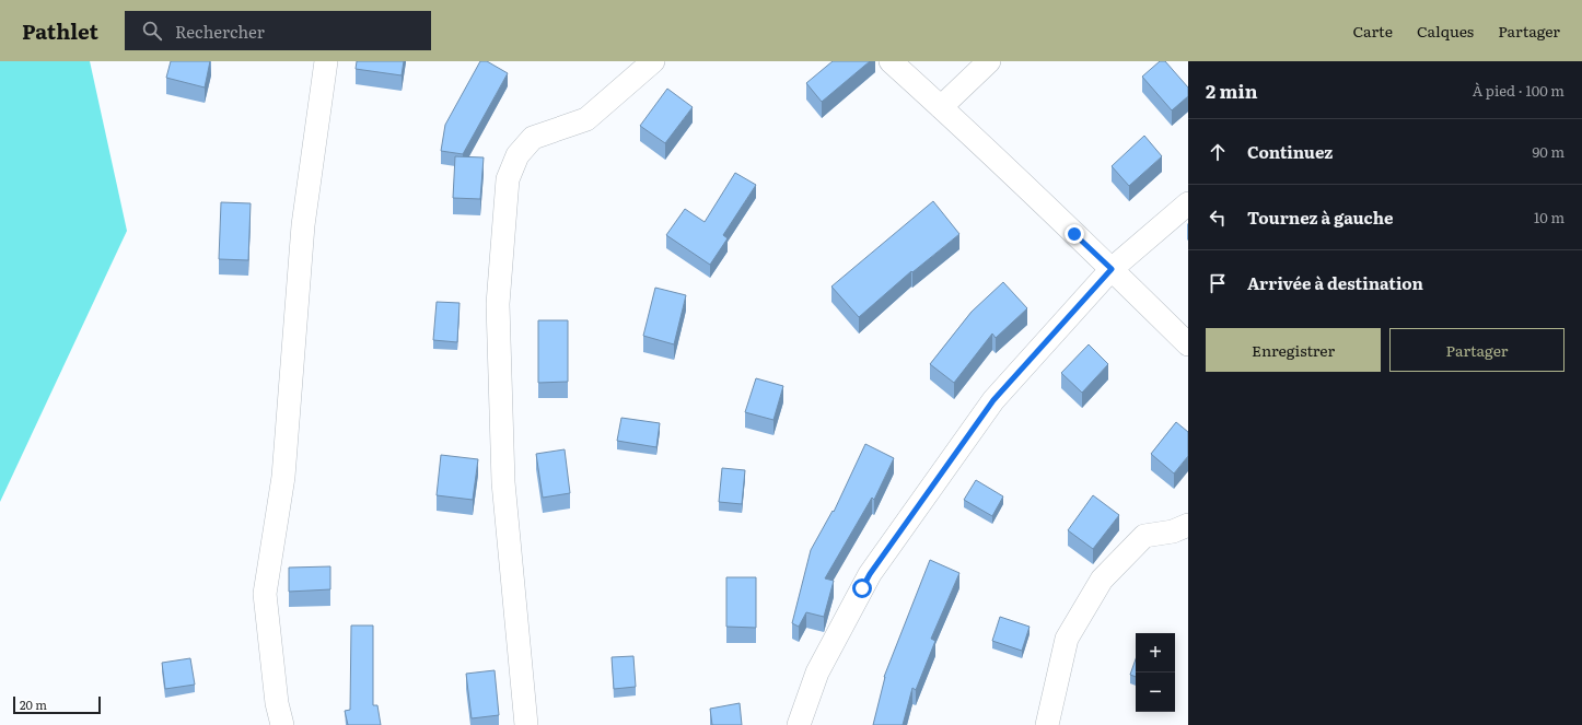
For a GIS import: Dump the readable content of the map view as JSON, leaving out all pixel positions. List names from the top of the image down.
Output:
{
  "scale_bar": "20 m",
  "page": {
    "header": "Pathlet",
    "search": "Rechercher",
    "nav": ["Carte", "Calques", "Partager"],
    "heading": ["2 min", "À pied · 100 m"],
    "list": [
      ["Continuez", "90 m"],
      ["Tournez à gauche", "10 m"],
      "Arrivée à destination"
    ],
    "buttons": ["Enregistrer", "Partager"],
    "map_buttons": ["+", "−"],
    "scale": "20 m"
  }
}
